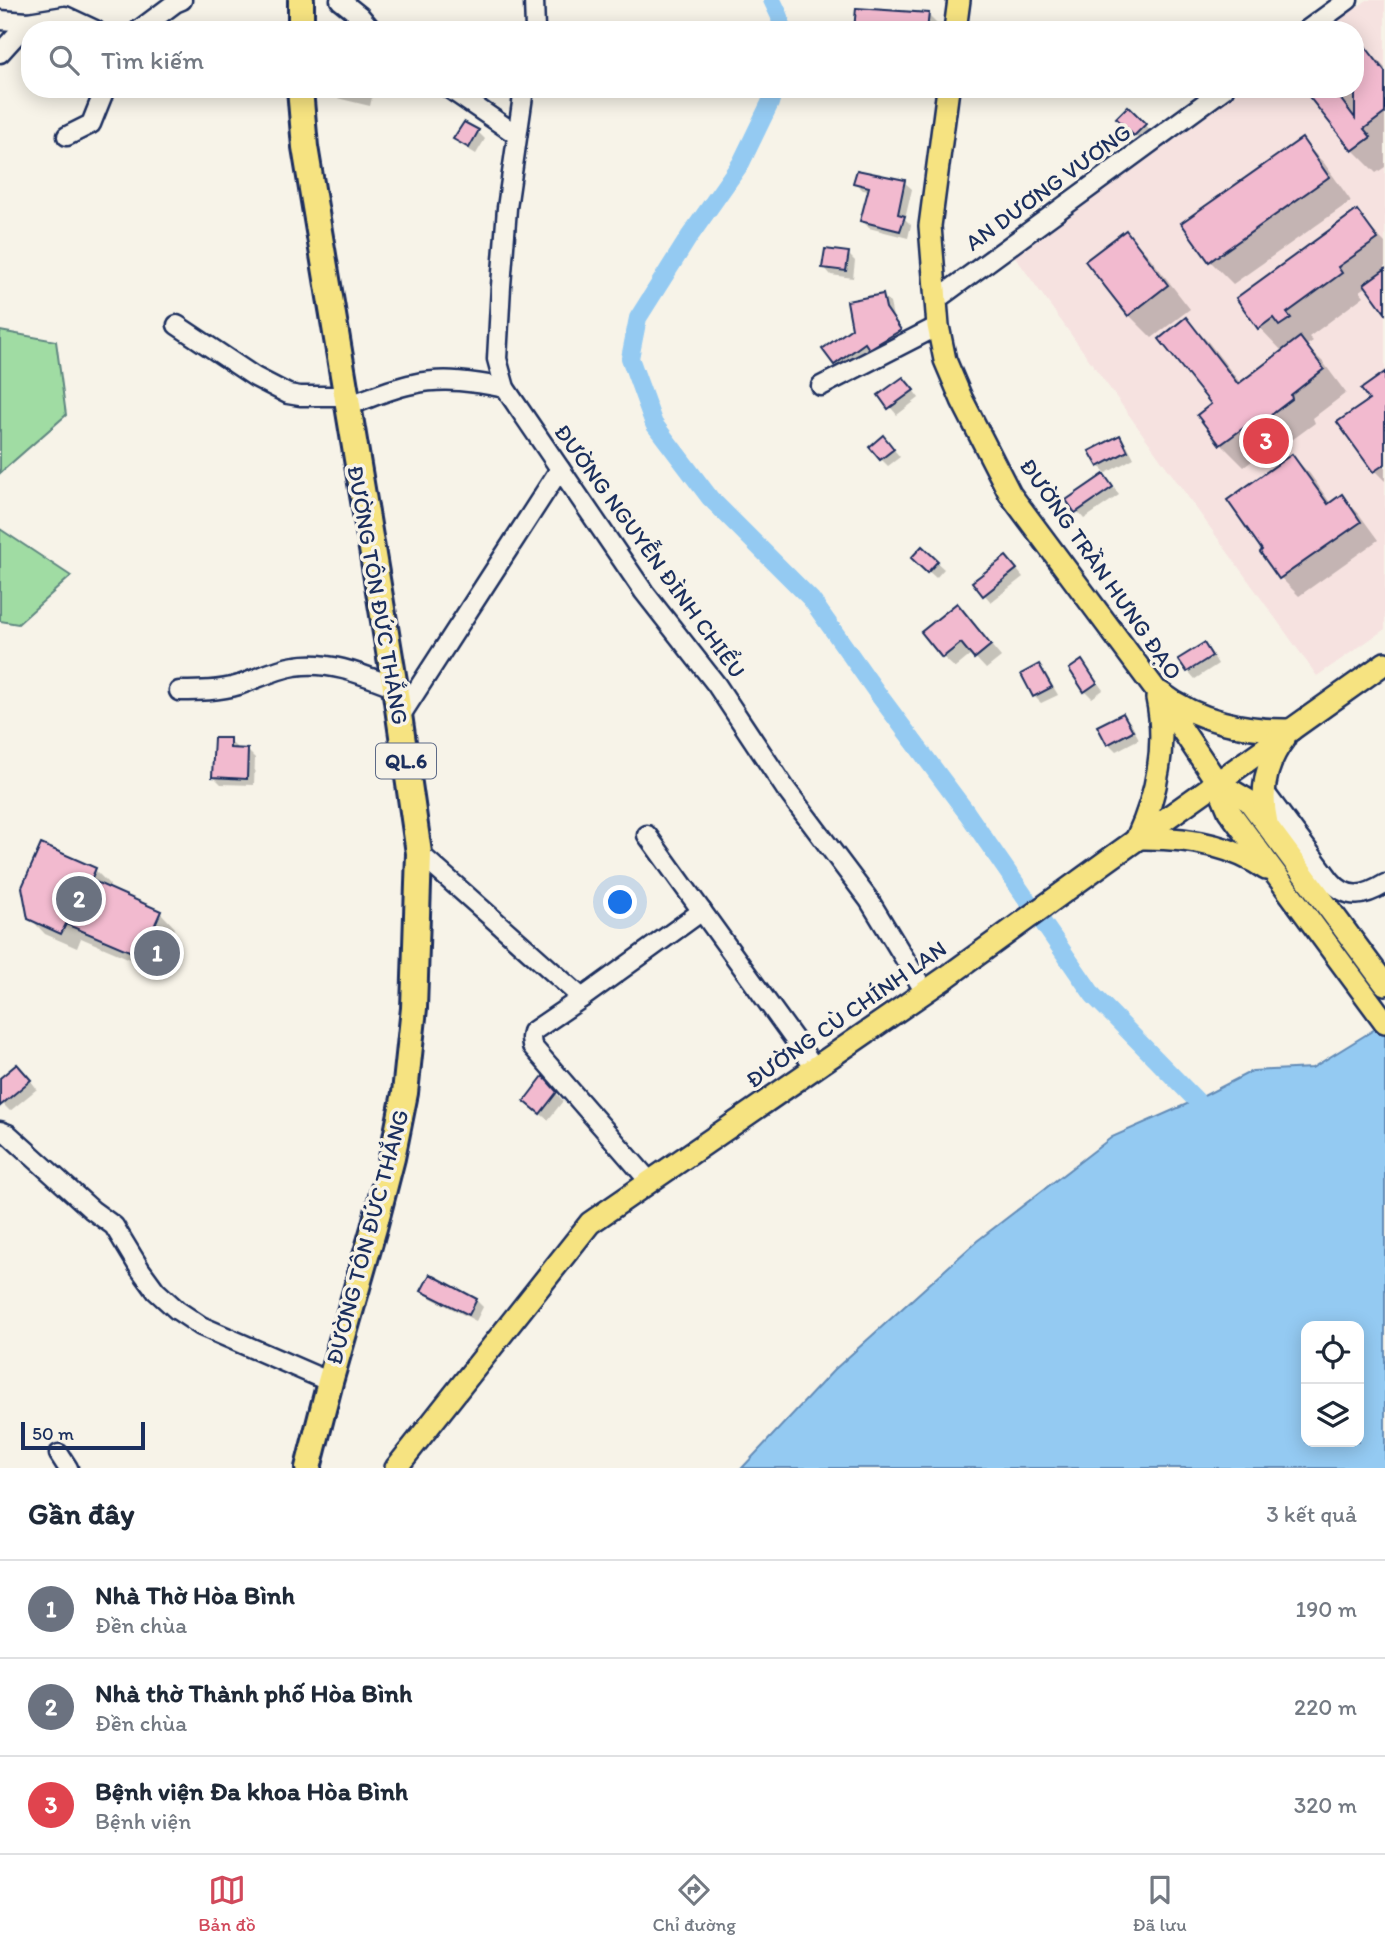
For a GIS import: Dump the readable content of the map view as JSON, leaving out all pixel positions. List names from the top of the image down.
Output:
{
  "streets": {
    "highway": ["ĐƯỜNG TÔN ĐỨC THẮNG", "QL.6"],
    "main road": ["ĐƯỜNG TRẦN HƯNG ĐẠO", "ĐƯỜNG CÙ CHÍNH LAN"],
    "street": ["AN DƯƠNG VƯƠNG", "ĐƯỜNG NGUYỄN ĐÌNH CHIỂU"]
  },
  "crossings": [
    ["AN DƯƠNG VƯƠNG", "ĐƯỜNG TRẦN HƯNG ĐẠO"],
    ["ĐƯỜNG NGUYỄN ĐÌNH CHIỂU", "ĐƯỜNG CÙ CHÍNH LAN"],
    ["ĐƯỜNG TRẦN HƯNG ĐẠO", "ĐƯỜNG CÙ CHÍNH LAN"]
  ],
  "scale_bar": "50 m",
  "page": {
    "search": "Tìm kiếm",
    "pins": ["3", "2", "1"],
    "scale": "50 m",
    "heading": ["Gần đây", "3 kết quả"],
    "list": [
      {
        "mark": "1",
        "name": "Nhà Thờ Hòa Bình",
        "note": "Đền chùa",
        "value": "190 m"
      },
      {
        "mark": "2",
        "name": "Nhà thờ Thành phố Hòa Bình",
        "note": "Đền chùa",
        "value": "220 m"
      },
      {
        "mark": "3",
        "name": "Bệnh viện Đa khoa Hòa Bình",
        "note": "Bệnh viện",
        "value": "320 m"
      }
    ],
    "nav": ["Bản đồ", "Chỉ đường", "Đã lưu"]
  }
}
